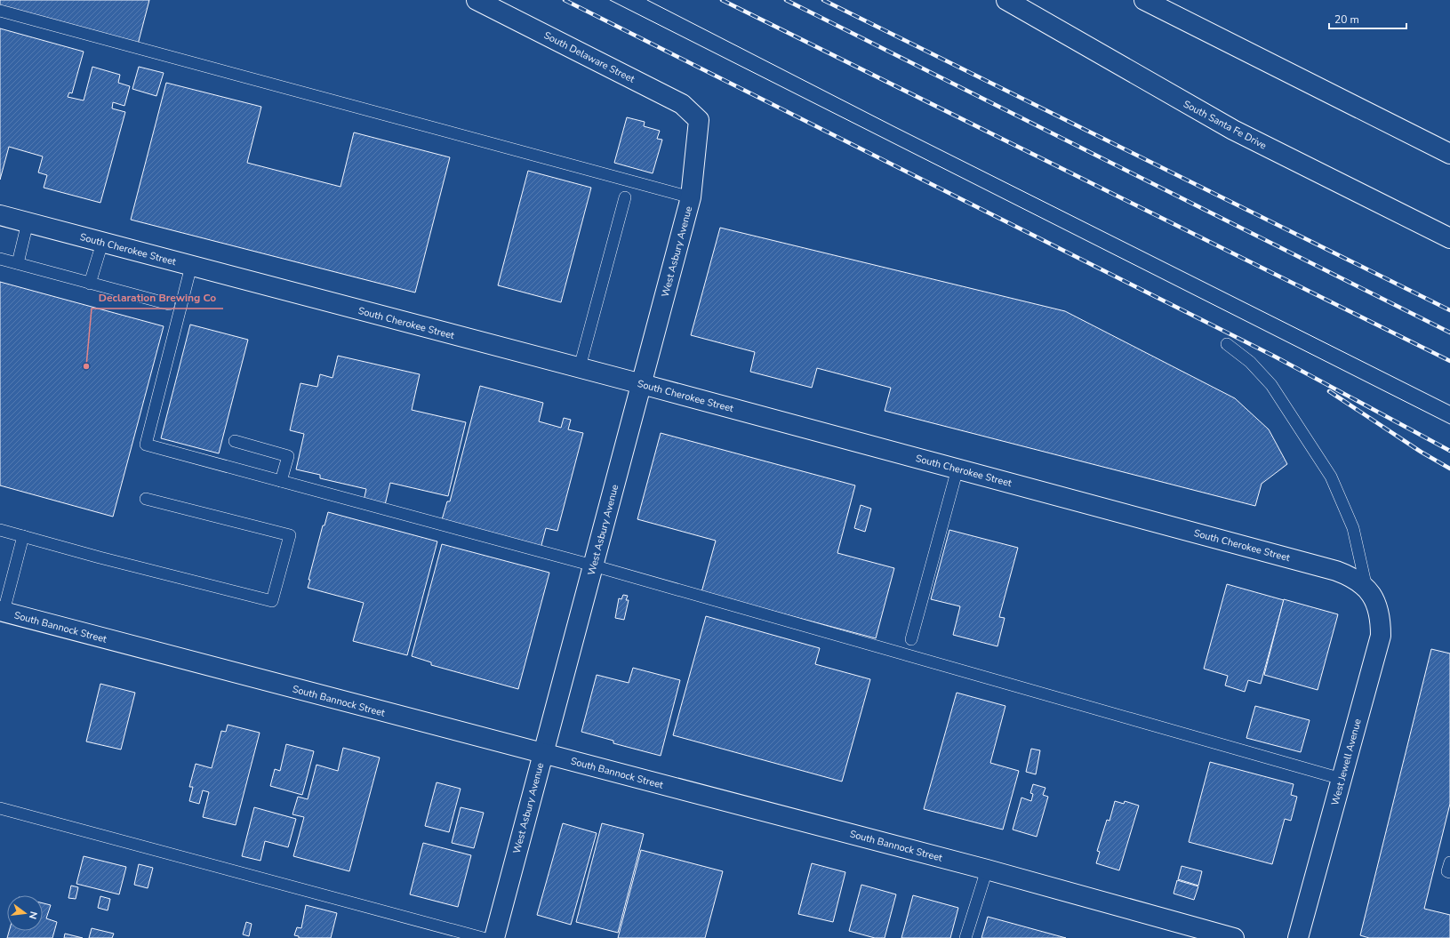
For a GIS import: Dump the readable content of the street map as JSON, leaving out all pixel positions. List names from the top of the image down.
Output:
{
  "streets": {
    "main road": [
      "South Delaware Street",
      "South Santa Fe Drive",
      "South Cherokee Street",
      "West Asbury Avenue",
      "South Bannock Street",
      "West Jewell Avenue"
    ]
  },
  "crossings": [
    ["South Delaware Street", "West Asbury Avenue"],
    ["South Cherokee Street", "West Asbury Avenue"],
    ["South Cherokee Street", "West Jewell Avenue"],
    ["West Asbury Avenue", "South Bannock Street"]
  ],
  "places": ["Declaration Brewing Co"],
  "scale_bar": "20 m",
  "north": "right"
}
